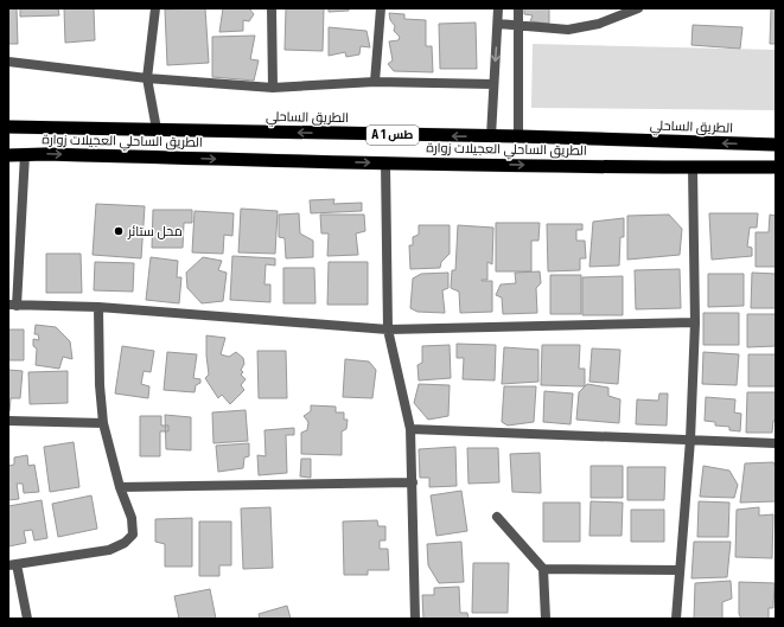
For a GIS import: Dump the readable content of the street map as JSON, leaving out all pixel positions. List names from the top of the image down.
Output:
{
  "streets": {
    "highway": ["الطريق الساحلي", "A 1 طس", "الطريق الساحلي العجيلات زوارة"]
  },
  "one_way": ["الطريق الساحلي", "الطريق الساحلي العجيلات زوارة"],
  "places": ["محل ستائر"]
}
